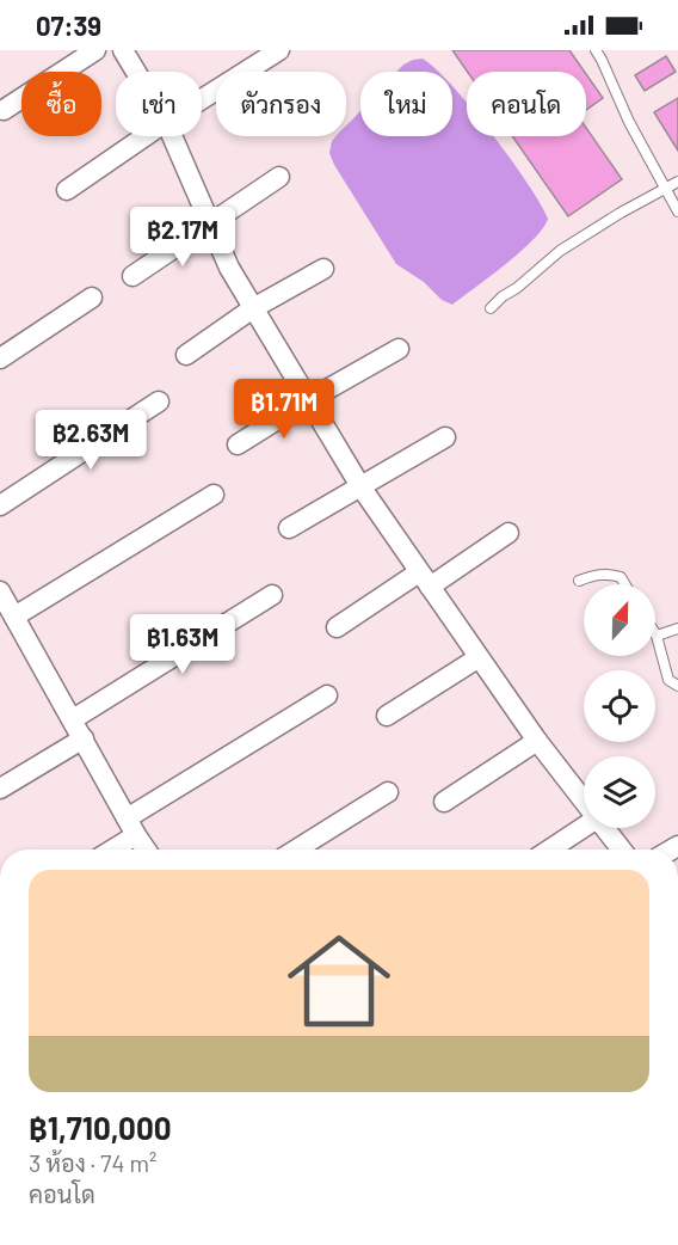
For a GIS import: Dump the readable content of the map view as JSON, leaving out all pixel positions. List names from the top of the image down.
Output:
{
  "north": "top",
  "page": {
    "status": "07:39",
    "chip": [
      "ซื้อ",
      "เช่า",
      "ตัวกรอง",
      "ใหม่",
      "คอนโด"
    ],
    "price": [
      "฿2.17M",
      "฿1.71M",
      "฿2.63M",
      "฿1.63M"
    ],
    "list": [
      {
        "name": "฿1,710,000",
        "note": "3 ห้อง · 74 m² · คอนโด"
      }
    ]
  }
}
